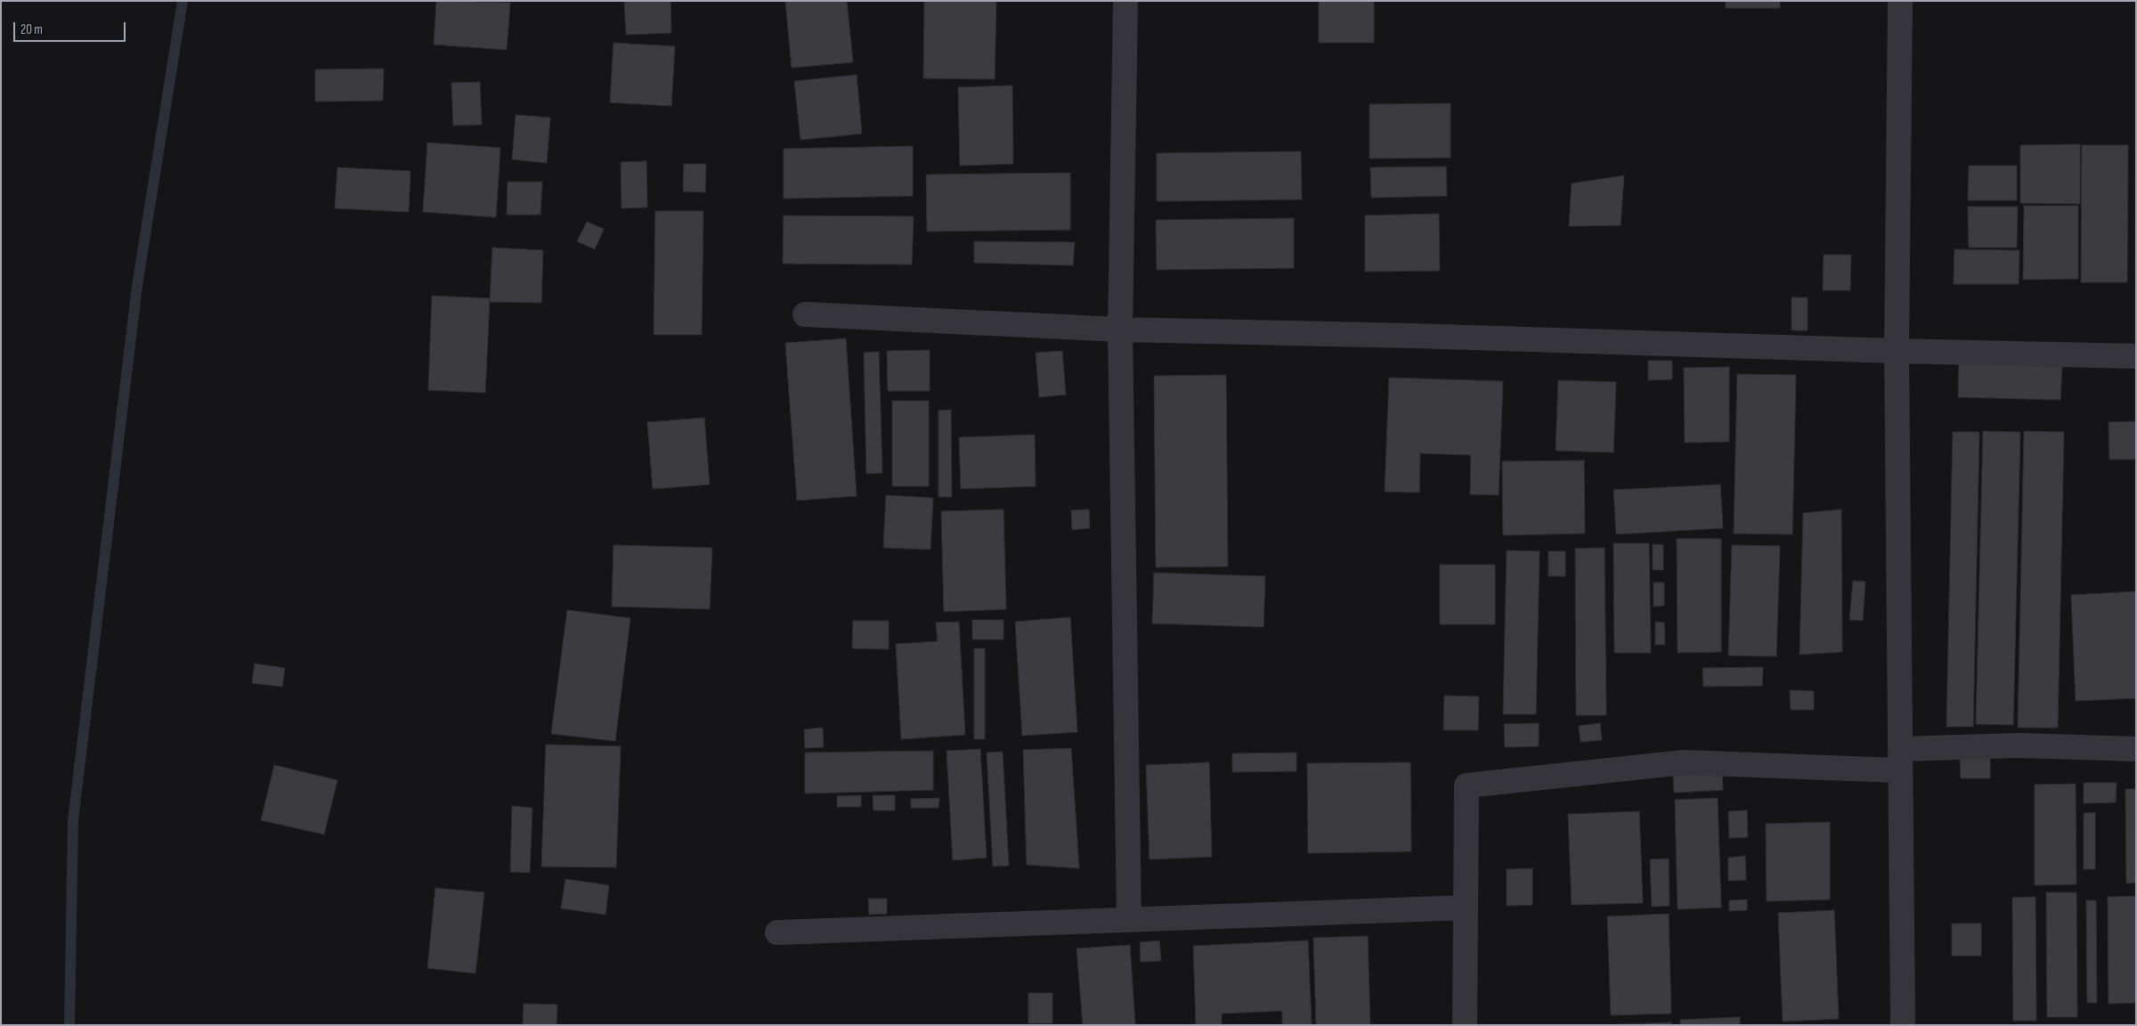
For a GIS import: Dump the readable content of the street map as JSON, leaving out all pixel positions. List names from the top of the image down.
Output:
{
  "scale_bar": "20 m"
}
